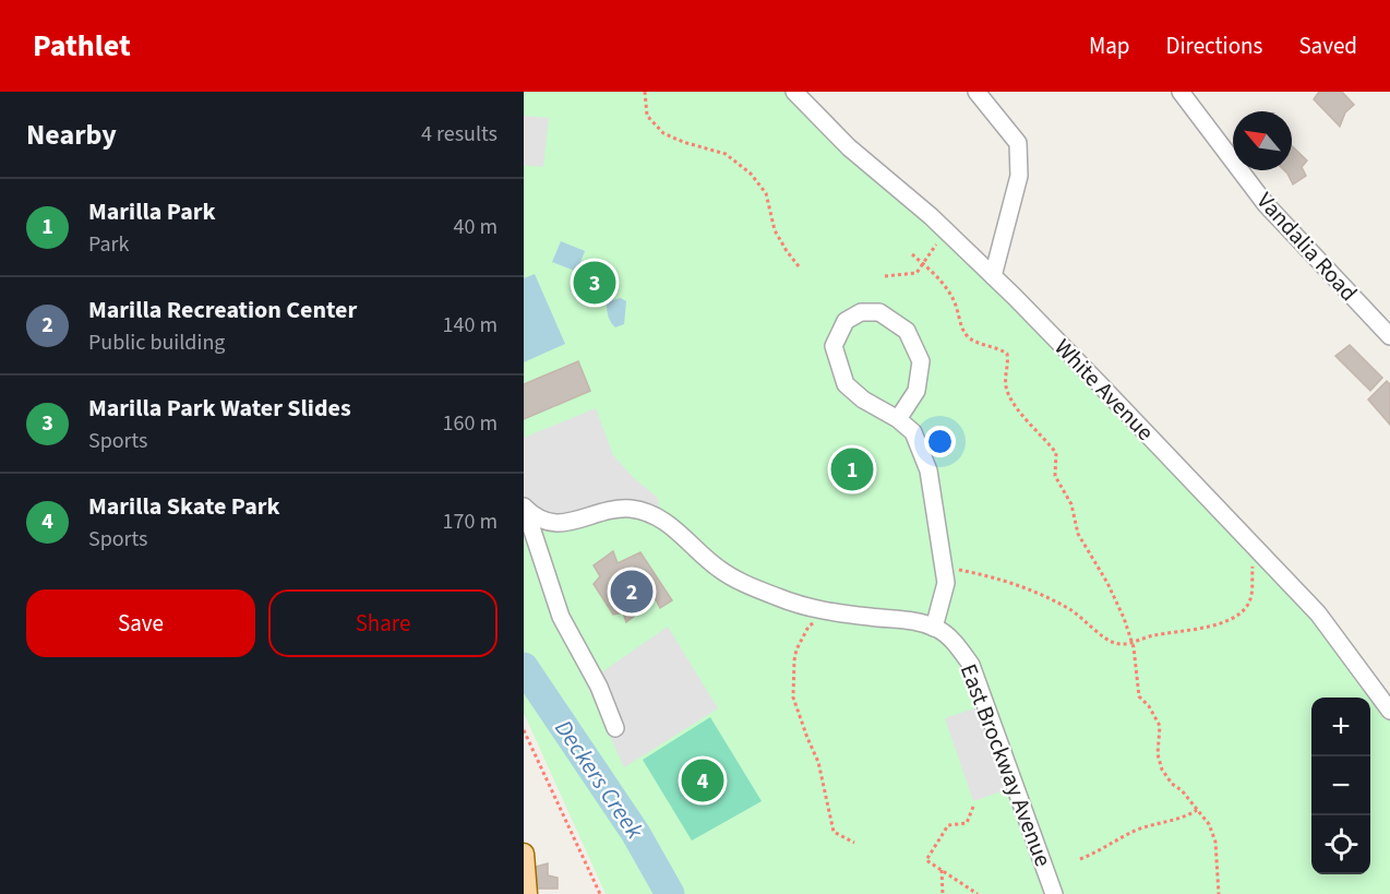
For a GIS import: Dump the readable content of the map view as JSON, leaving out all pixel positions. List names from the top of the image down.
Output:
{
  "streets": {
    "street": ["Vandalia Road", "White Avenue", "East Brockway Avenue"]
  },
  "water": ["Deckers Creek"],
  "north": "top left",
  "page": {
    "header": "Pathlet",
    "nav": ["Map", "Directions", "Saved"],
    "heading": ["Nearby", "4 results"],
    "list": [
      {
        "mark": "1",
        "name": "Marilla Park",
        "note": "Park",
        "value": "40 m"
      },
      {
        "mark": "2",
        "name": "Marilla Recreation Center",
        "note": "Public building",
        "value": "140 m"
      },
      {
        "mark": "3",
        "name": "Marilla Park Water Slides",
        "note": "Sports",
        "value": "160 m"
      },
      {
        "mark": "4",
        "name": "Marilla Skate Park",
        "note": "Sports",
        "value": "170 m"
      }
    ],
    "pins": [
      "3",
      "1",
      "2",
      "4"
    ],
    "buttons": ["Save", "Share"],
    "map_buttons": ["+", "−"]
  }
}
